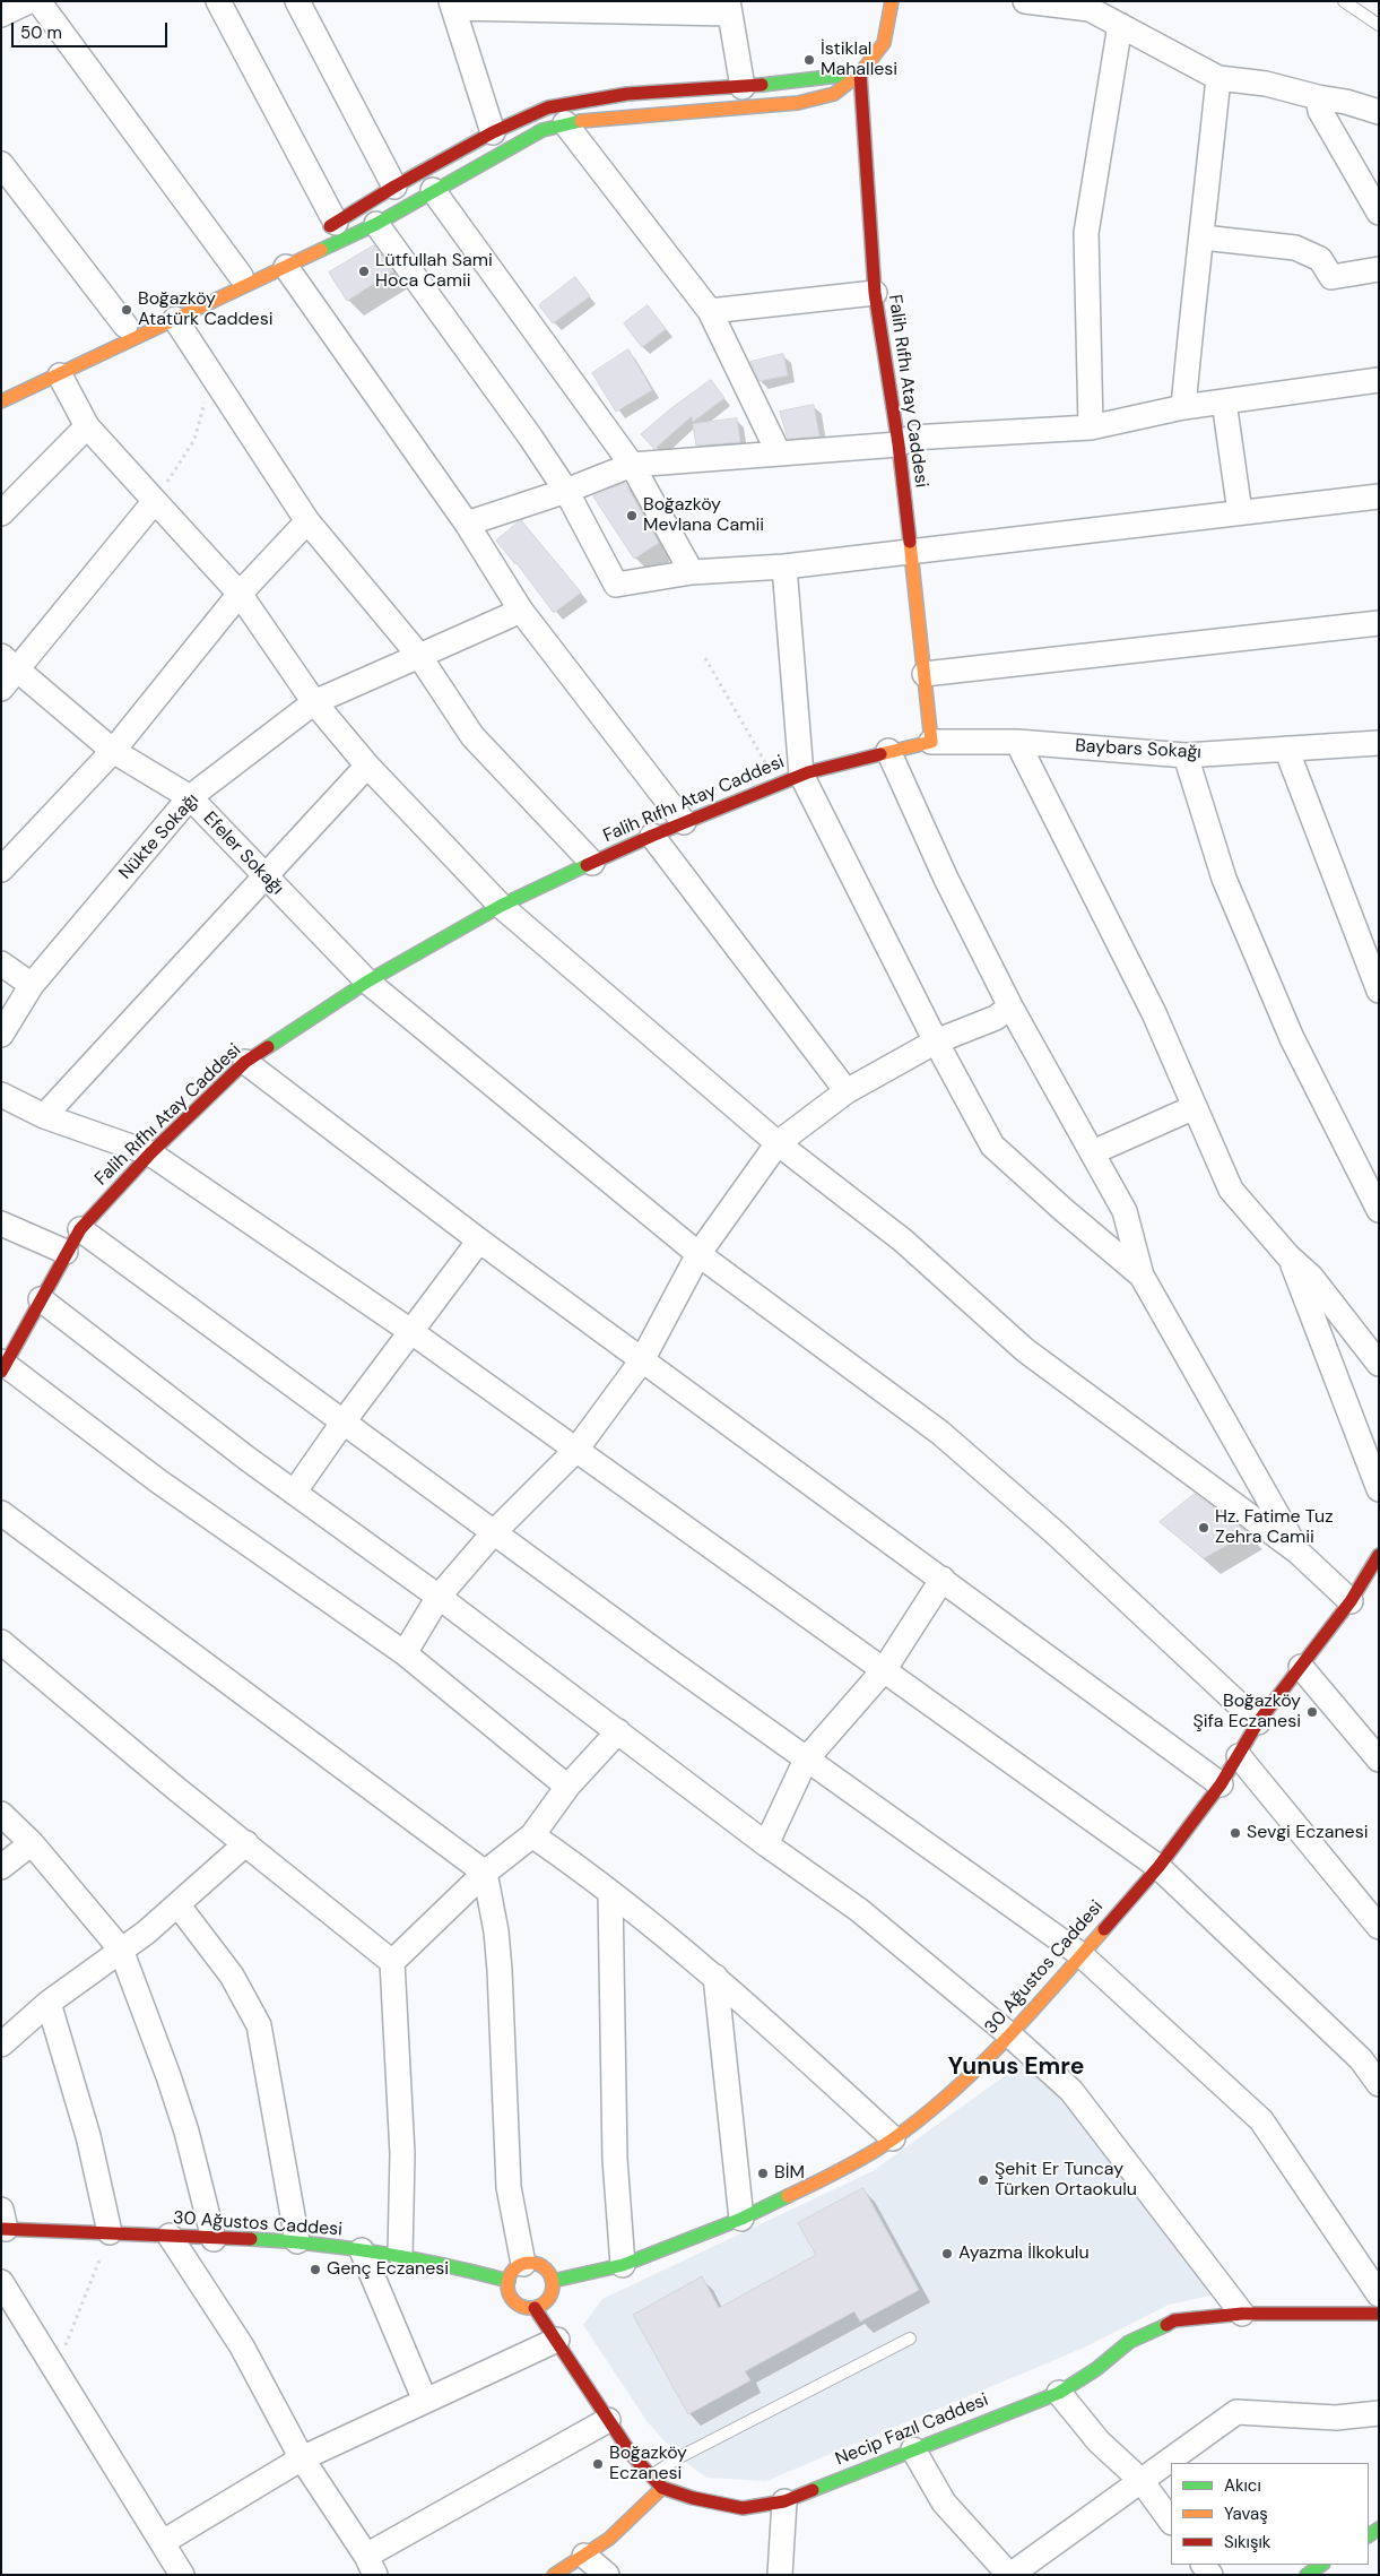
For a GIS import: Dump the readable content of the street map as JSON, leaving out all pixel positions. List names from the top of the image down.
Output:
{
  "streets": {
    "main road": ["Falih Rıfhı Atay Caddesi", "30 Ağustos Caddesi", "Necip Fazıl Caddesi"],
    "street": ["Baybars Sokağı", "Nükte Sokağı", "Efeler Sokağı"]
  },
  "crossings": [
    ["Falih Rıfhı Atay Caddesi", "Baybars Sokağı"],
    ["Falih Rıfhı Atay Caddesi", "Efeler Sokağı"],
    ["Nükte Sokağı", "Efeler Sokağı"],
    ["Efeler Sokağı", "30 Ağustos Caddesi"],
    ["30 Ağustos Caddesi", "Necip Fazıl Caddesi"]
  ],
  "districts": ["Yunus Emre"],
  "places": [
    "İstiklal Mahallesi",
    "Lütfullah Sami Hoca Camii",
    "Boğazköy Atatürk Caddesi",
    "Boğazköy Mevlana Camii",
    "Hz. Fatime Tuz Zehra Camii",
    "Boğazköy Şifa Eczanesi",
    "Sevgi Eczanesi",
    "BİM",
    "Şehit Er Tuncay Türken Ortaokulu",
    "Ayazma İlkokulu",
    "Genç Eczanesi",
    "Boğazköy Eczanesi"
  ],
  "legend": ["Akıcı", "Yavaş", "Sıkışık"],
  "scale_bar": "50 m"
}
